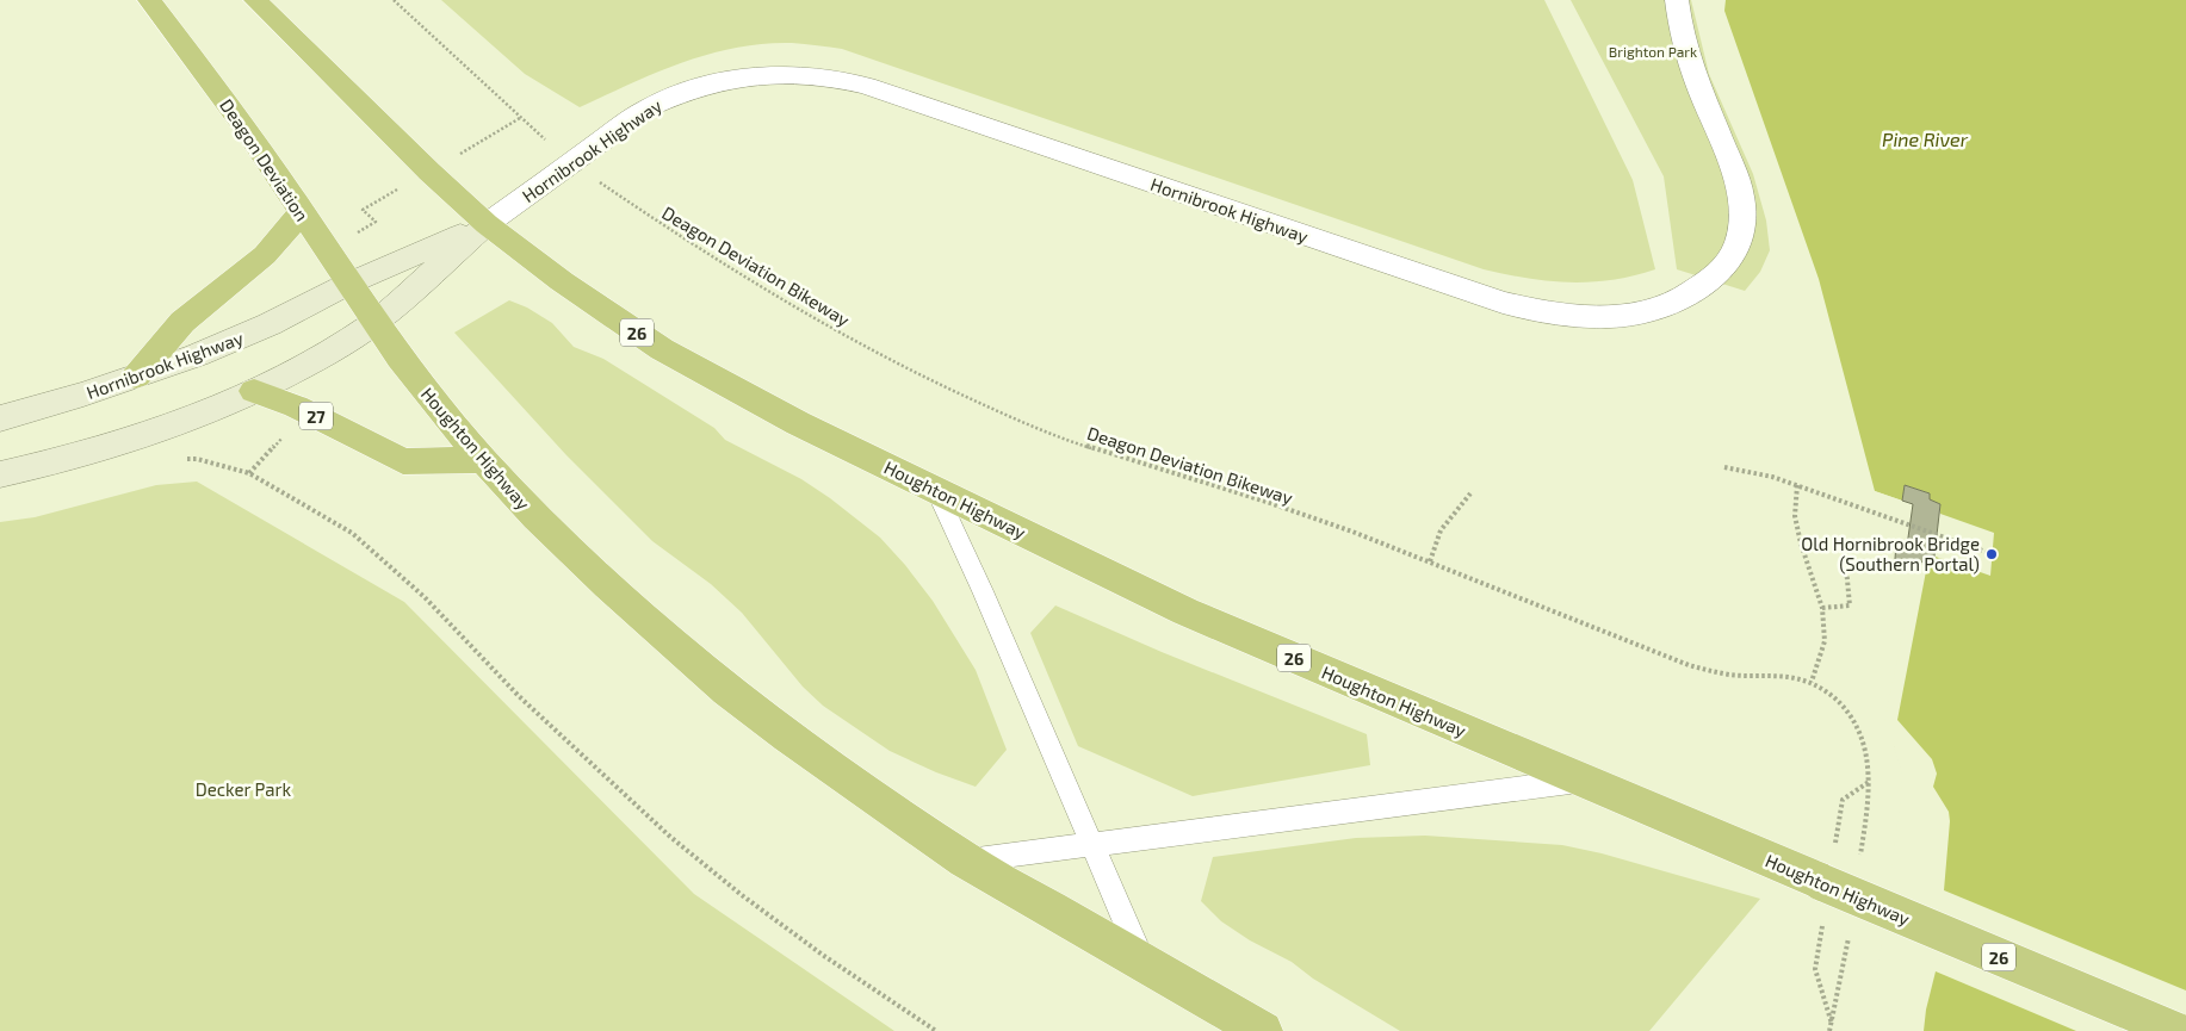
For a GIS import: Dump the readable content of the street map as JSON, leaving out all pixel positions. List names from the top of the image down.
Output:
{
  "streets": {
    "highway": [
      "Deagon Deviation",
      "26",
      "27",
      "Houghton Highway"
    ],
    "main road": ["Hornibrook Highway"],
    "path": ["Deagon Deviation Bikeway"]
  },
  "crossings": [
    ["Hornibrook Highway", "Deagon Deviation"],
    ["Hornibrook Highway", "26"],
    ["Hornibrook Highway", "27"],
    ["Hornibrook Highway", "Houghton Highway"],
    ["Deagon Deviation", "Houghton Highway"],
    ["26", "Houghton Highway"],
    ["27", "Houghton Highway"]
  ],
  "water": ["Pine River"],
  "parks": ["Brighton Park", "Decker Park"],
  "places": ["Old Hornibrook Bridge (Southern Portal)"]
}
